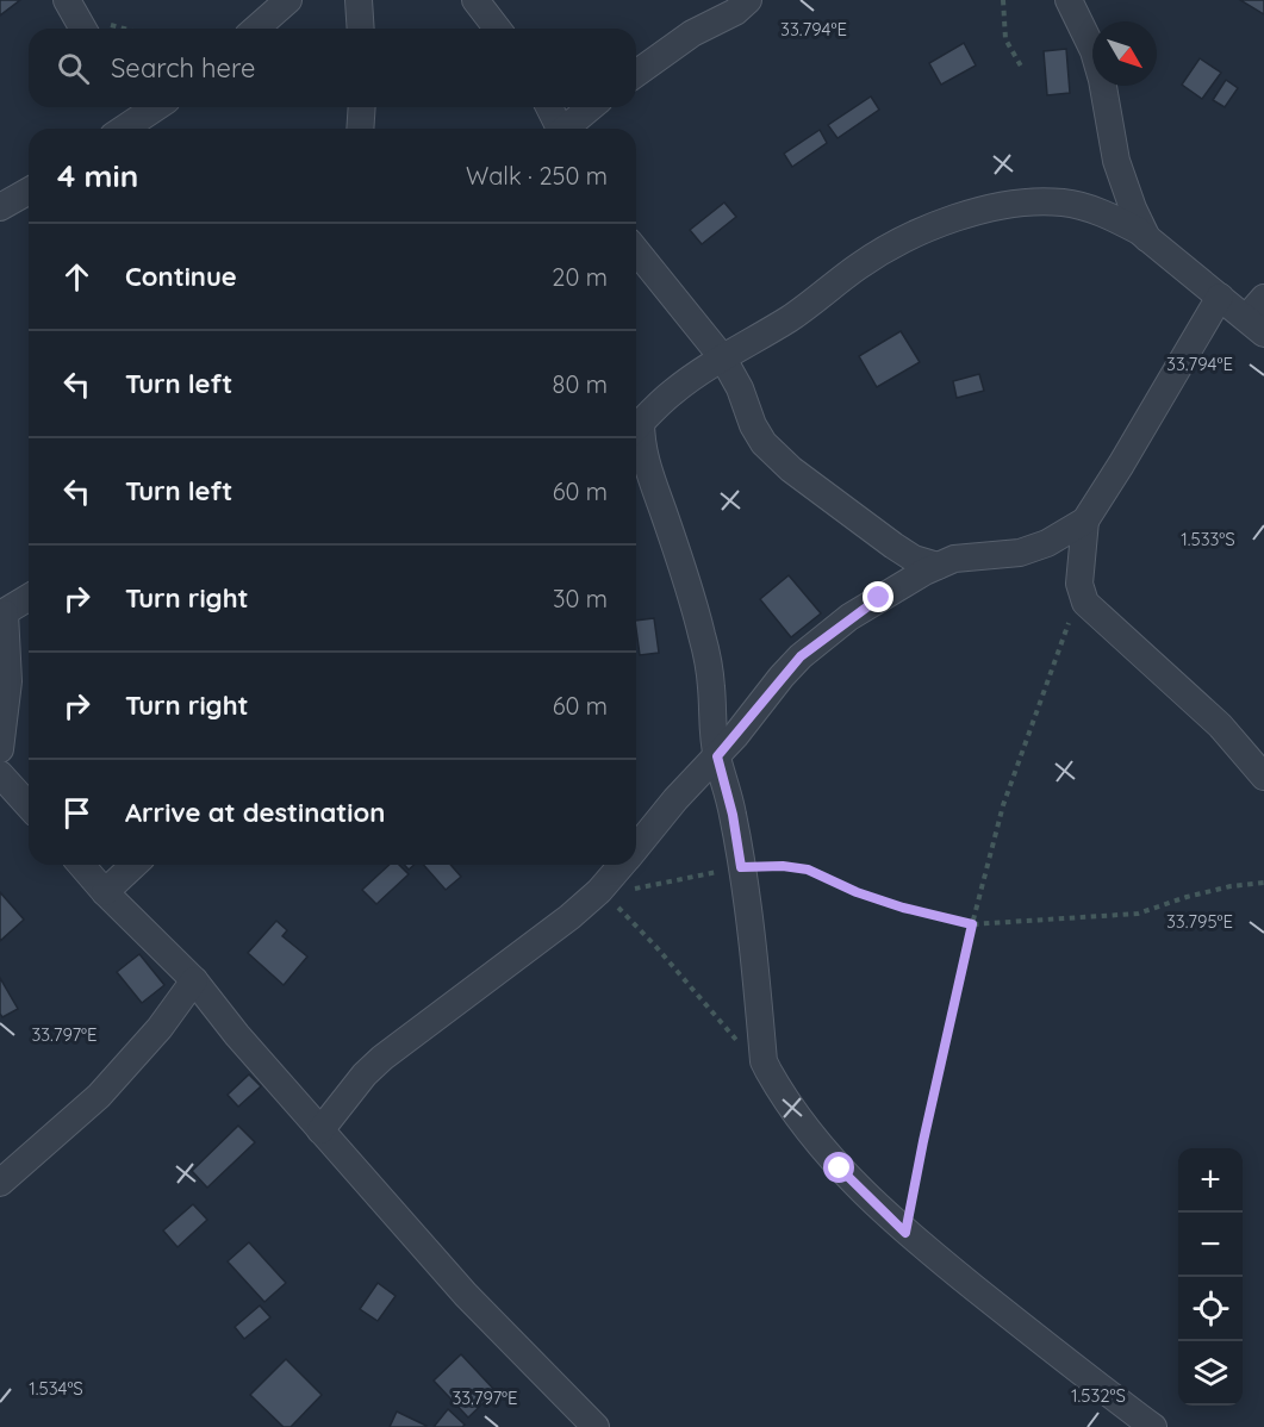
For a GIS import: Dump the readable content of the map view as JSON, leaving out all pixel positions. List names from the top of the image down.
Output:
{
  "north": "bottom right",
  "page": {
    "search": "Search here",
    "heading": ["4 min", "Walk · 250 m"],
    "list": [
      ["Continue", "20 m"],
      ["Turn left", "80 m"],
      ["Turn left", "60 m"],
      ["Turn right", "30 m"],
      ["Turn right", "60 m"],
      "Arrive at destination"
    ],
    "map_buttons": ["+", "−"]
  },
  "coordinates": [
    "33.794°E",
    "1.533°S",
    "33.795°E",
    "33.797°E",
    "1.534°S",
    "1.532°S"
  ]
}
